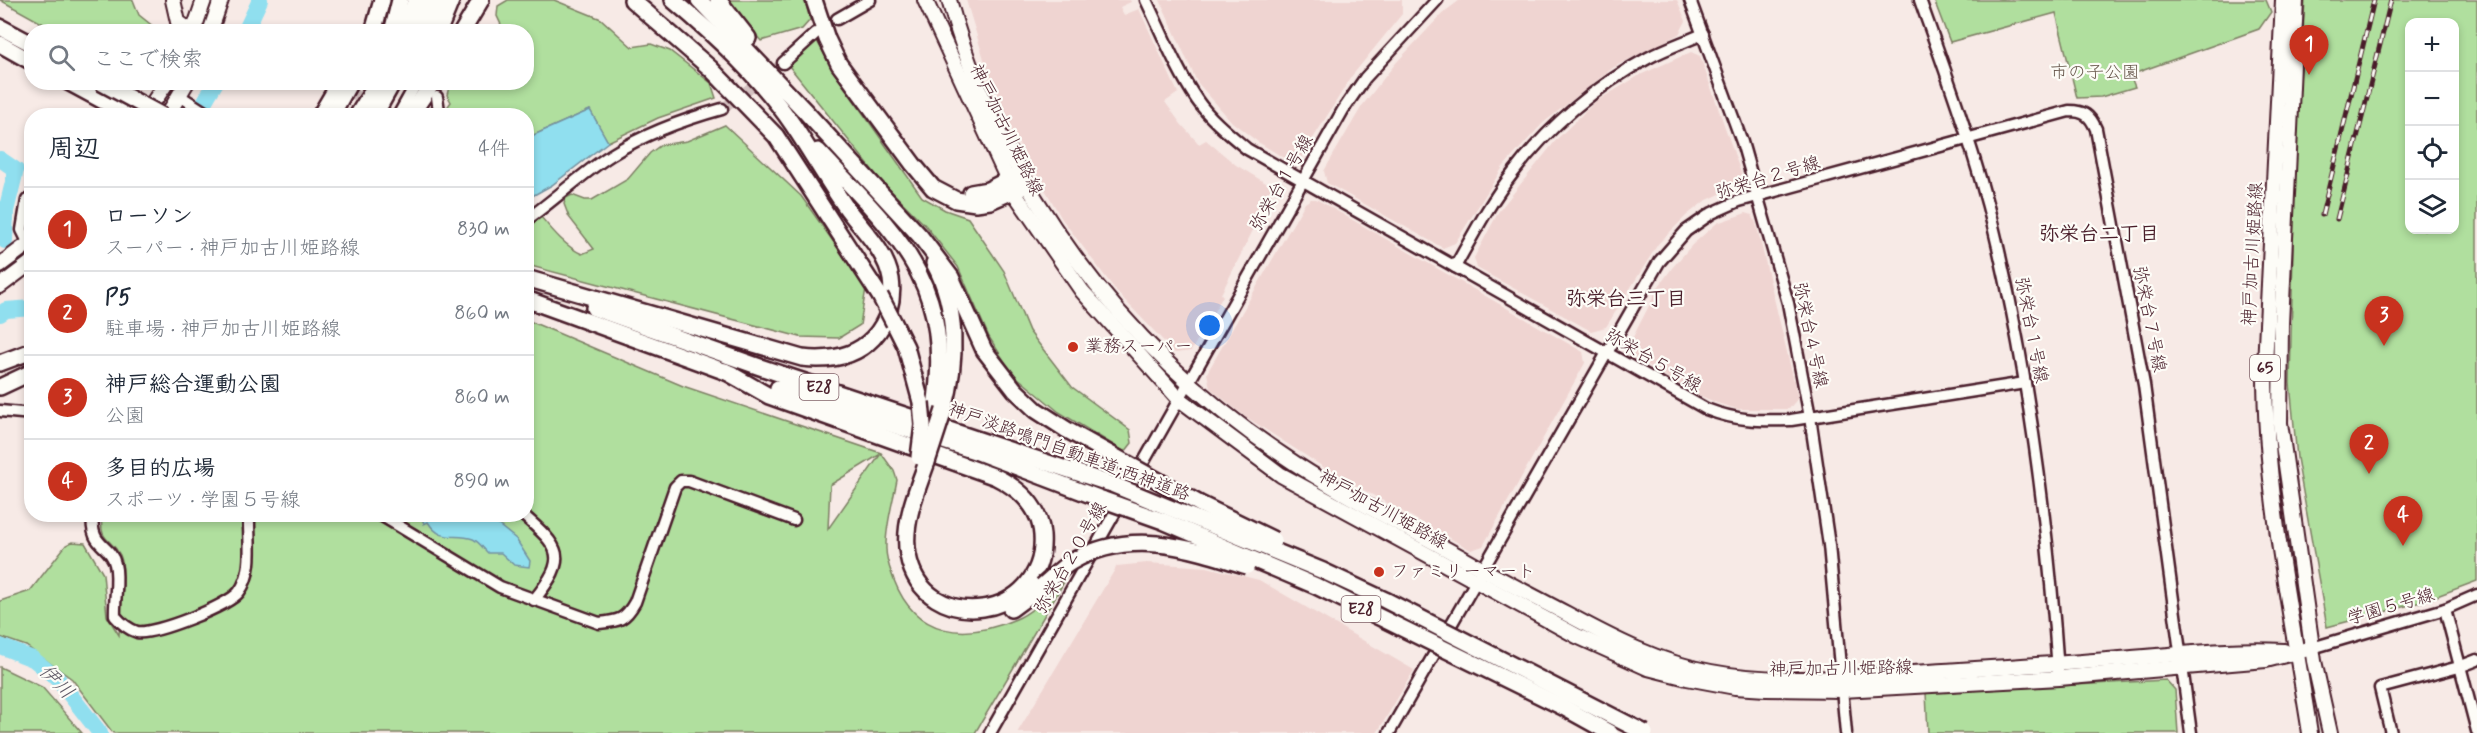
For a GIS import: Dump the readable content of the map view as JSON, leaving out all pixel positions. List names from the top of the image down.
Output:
{
  "streets": {
    "highway": ["E28", "神戸淡路鳴門自動車道;西神道路"],
    "main road": ["神戸加古川姫路線", "65"],
    "street": [
      "弥栄台２号線",
      "弥栄台１号線",
      "弥栄台７号線",
      "弥栄台４号線",
      "弥栄台５号線",
      "弥栄台２０号線",
      "学園５号線"
    ]
  },
  "crossings": [
    ["神戸加古川姫路線", "弥栄台２号線"],
    ["神戸加古川姫路線", "弥栄台１号線"],
    ["神戸加古川姫路線", "弥栄台７号線"],
    ["神戸加古川姫路線", "弥栄台４号線"],
    ["神戸加古川姫路線", "弥栄台２０号線"],
    ["神戸加古川姫路線", "学園５号線"],
    ["弥栄台２号線", "弥栄台１号線"],
    ["弥栄台２号線", "弥栄台７号線"],
    ["弥栄台２号線", "弥栄台４号線"],
    ["弥栄台２号線", "弥栄台５号線"],
    ["弥栄台１号線", "弥栄台７号線"],
    ["弥栄台１号線", "弥栄台５号線"],
    ["弥栄台１号線", "弥栄台２０号線"],
    ["弥栄台４号線", "弥栄台５号線"]
  ],
  "districts": ["弥栄台二丁目", "弥栄台三丁目"],
  "water": ["伊川"],
  "parks": ["市の子公園"],
  "places": ["業務スーパー", "ファミリーマート"],
  "page": {
    "map_buttons": ["+", "−"],
    "search": "ここで検索",
    "pins": [
      "1",
      "3",
      "2",
      "4"
    ],
    "heading": ["周辺", "4件"],
    "list": [
      {
        "mark": "1",
        "name": "ローソン",
        "note": "スーパー · 神戸加古川姫路線",
        "value": "830 m"
      },
      {
        "mark": "2",
        "name": "P5",
        "note": "駐車場 · 神戸加古川姫路線",
        "value": "860 m"
      },
      {
        "mark": "3",
        "name": "神戸総合運動公園",
        "note": "公園",
        "value": "860 m"
      },
      {
        "mark": "4",
        "name": "多目的広場",
        "note": "スポーツ · 学園５号線",
        "value": "890 m"
      }
    ]
  }
}
